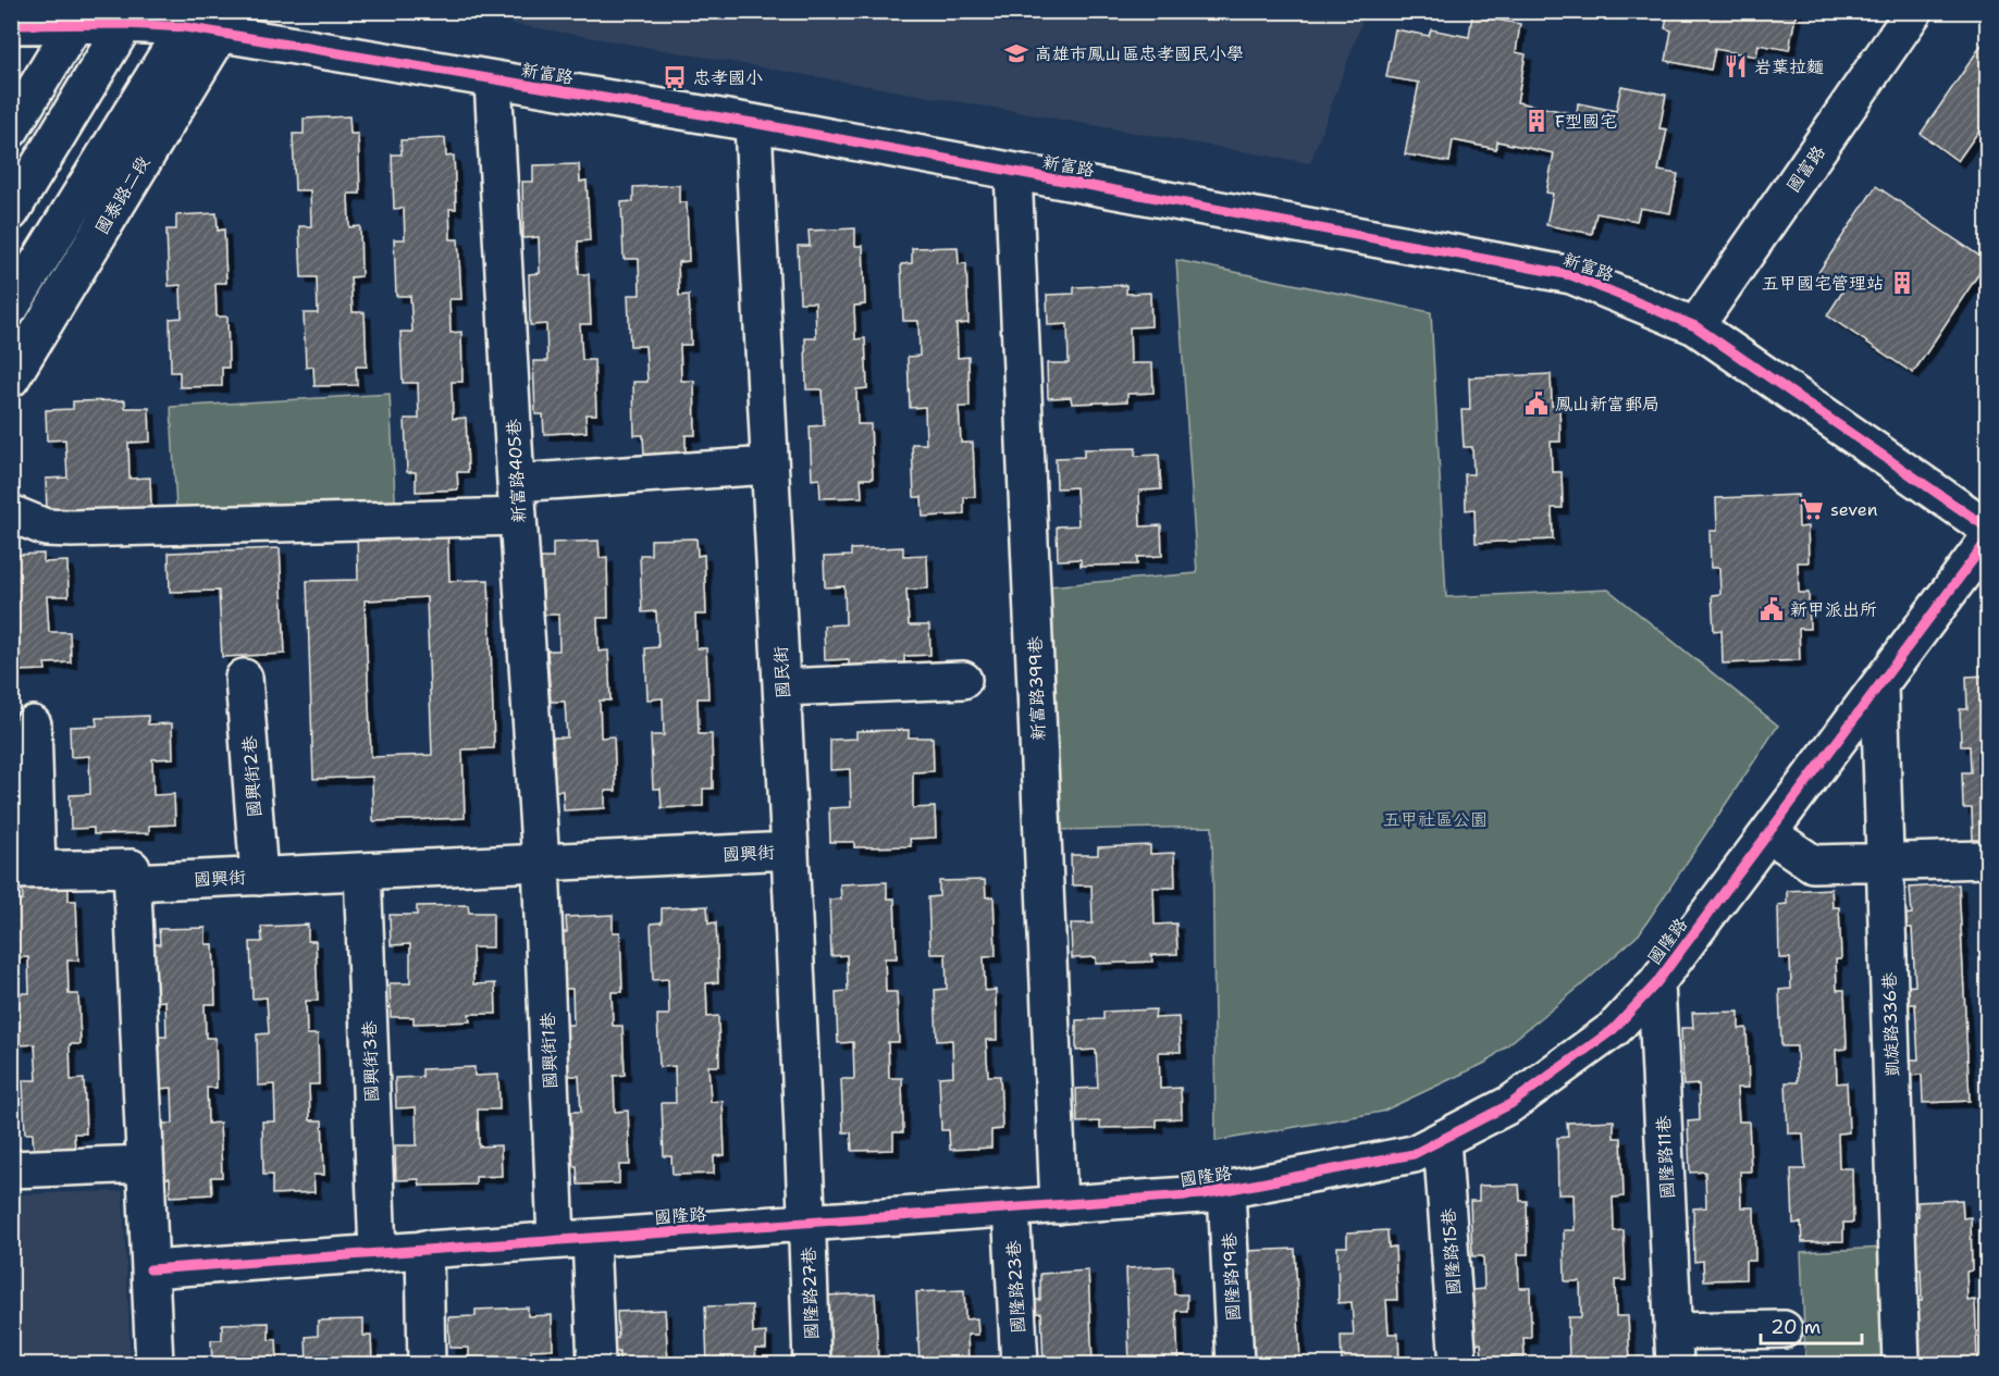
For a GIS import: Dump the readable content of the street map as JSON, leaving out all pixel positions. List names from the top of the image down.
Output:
{
  "streets": {
    "street": [
      "新富路",
      "國富路",
      "國泰路二段",
      "新富路405巷",
      "國民街",
      "新富路399巷",
      "國興街2巷",
      "國興街",
      "國隆路",
      "凱旋路336巷",
      "國興街1巷",
      "國興街3巷",
      "國隆路11巷",
      "國隆路15巷",
      "國隆路19巷",
      "國隆路23巷",
      "國隆路27巷"
    ]
  },
  "crossings": [
    ["新富路", "國富路"],
    ["新富路", "國泰路二段"],
    ["新富路", "新富路405巷"],
    ["新富路", "國民街"],
    ["新富路", "新富路399巷"],
    ["新富路405巷", "國興街"],
    ["新富路405巷", "國興街1巷"],
    ["國民街", "國興街"],
    ["國民街", "國隆路"],
    ["國民街", "國隆路27巷"],
    ["新富路399巷", "國隆路"],
    ["國興街2巷", "國興街"],
    ["國興街", "國興街1巷"],
    ["國興街", "國興街3巷"],
    ["國隆路", "凱旋路336巷"],
    ["國隆路", "國興街1巷"],
    ["國隆路", "國興街3巷"],
    ["國隆路", "國隆路11巷"],
    ["國隆路", "國隆路15巷"],
    ["國隆路", "國隆路19巷"],
    ["國隆路", "國隆路23巷"],
    ["國隆路", "國隆路27巷"]
  ],
  "parks": ["五甲社區公園"],
  "places": {
    "school or university": ["高雄市鳳山區忠孝國民小學"],
    "restaurant": ["岩葉拉麵"],
    "bus stop": ["忠孝國小"],
    "building": ["F型國宅", "五甲國宅管理站"],
    "public building": ["鳳山新富郵局", "新甲派出所"],
    "supermarket": ["seven"]
  },
  "scale_bar": "20 m"
}
